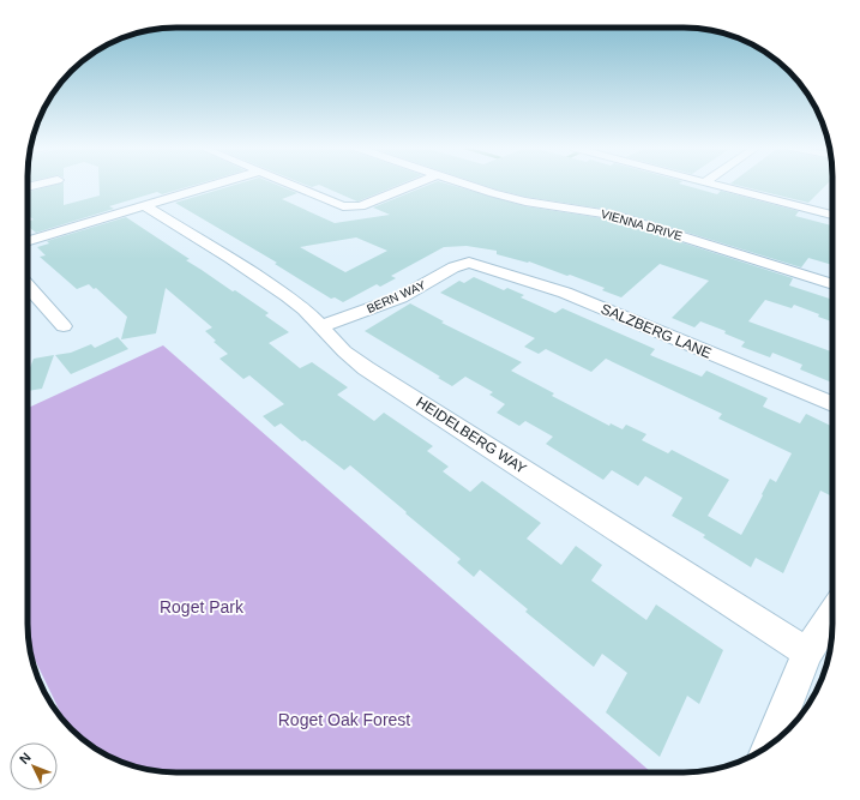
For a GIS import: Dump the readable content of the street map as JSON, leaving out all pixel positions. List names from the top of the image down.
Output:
{
  "streets": {
    "street": [
      "VIENNA DRIVE",
      "BERN WAY",
      "SALZBERG LANE",
      "HEIDELBERG WAY"
    ]
  },
  "crossings": [
    ["BERN WAY", "SALZBERG LANE"],
    ["BERN WAY", "HEIDELBERG WAY"]
  ],
  "parks": ["Roget Park", "Roget Oak Forest"],
  "north": "top left"
}
